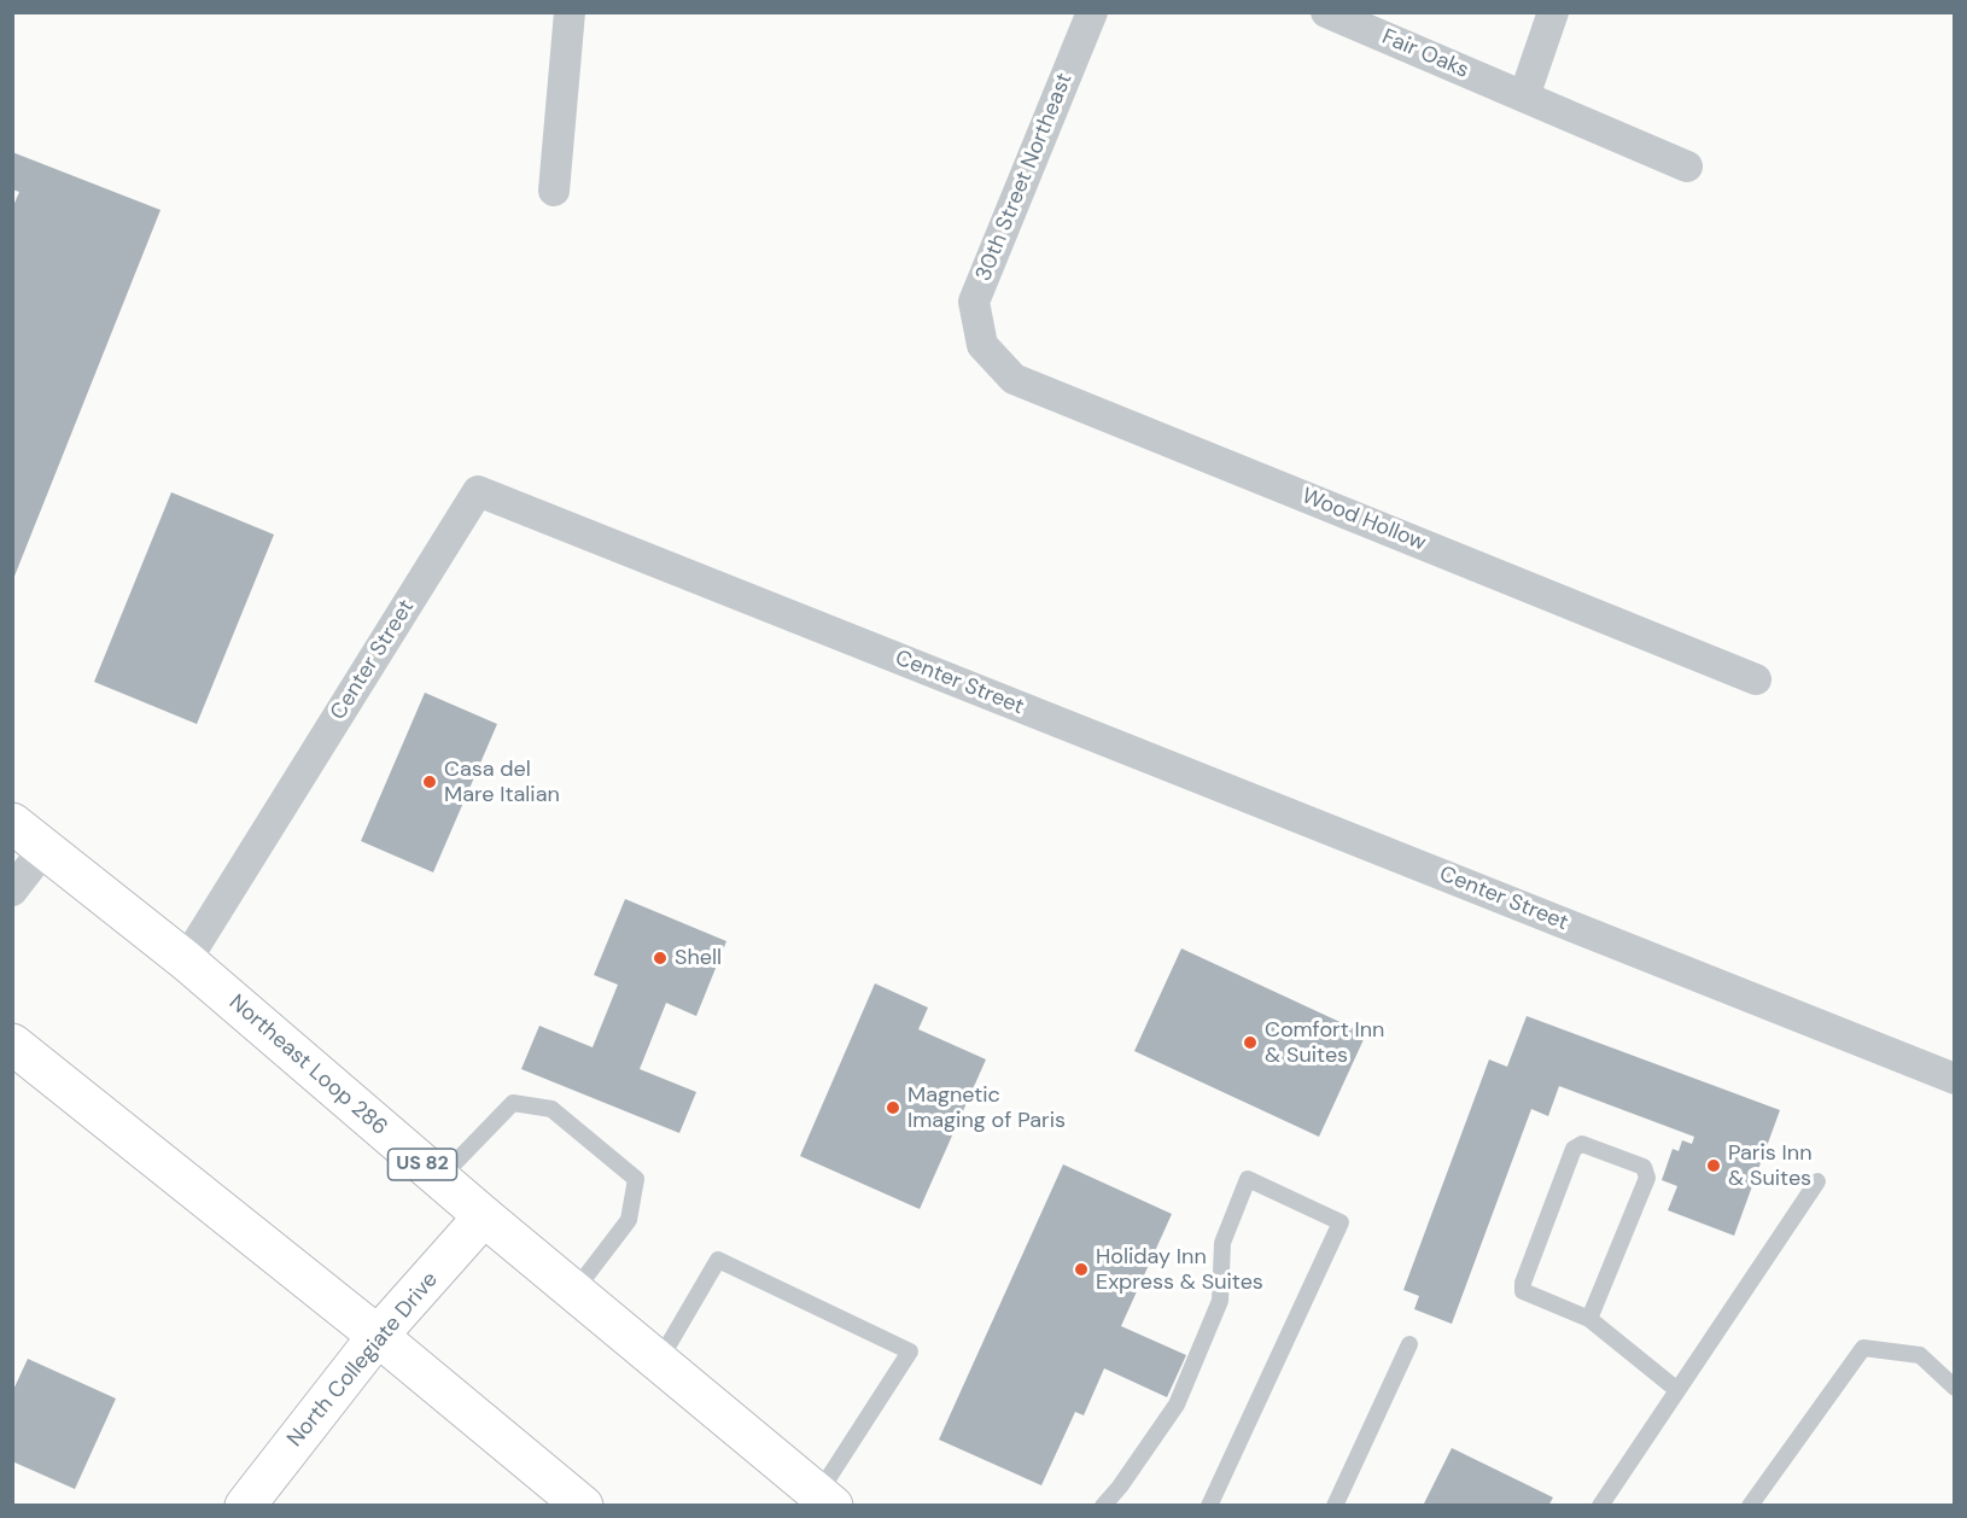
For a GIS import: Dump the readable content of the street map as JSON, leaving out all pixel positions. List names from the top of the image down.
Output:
{
  "streets": {
    "main road": ["Northeast Loop 286", "US 82", "North Collegiate Drive"],
    "street": [
      "Fair Oaks",
      "30th Street Northeast",
      "Wood Hollow",
      "Center Street"
    ]
  },
  "crossings": [
    ["30th Street Northeast", "Wood Hollow"],
    ["Center Street", "Northeast Loop 286"],
    ["Northeast Loop 286", "North Collegiate Drive"]
  ],
  "places": [
    "Casa del Mare Italian",
    "Shell",
    "Comfort Inn & Suites",
    "Magnetic Imaging of Paris",
    "Paris Inn & Suites",
    "Holiday Inn Express & Suites"
  ]
}
